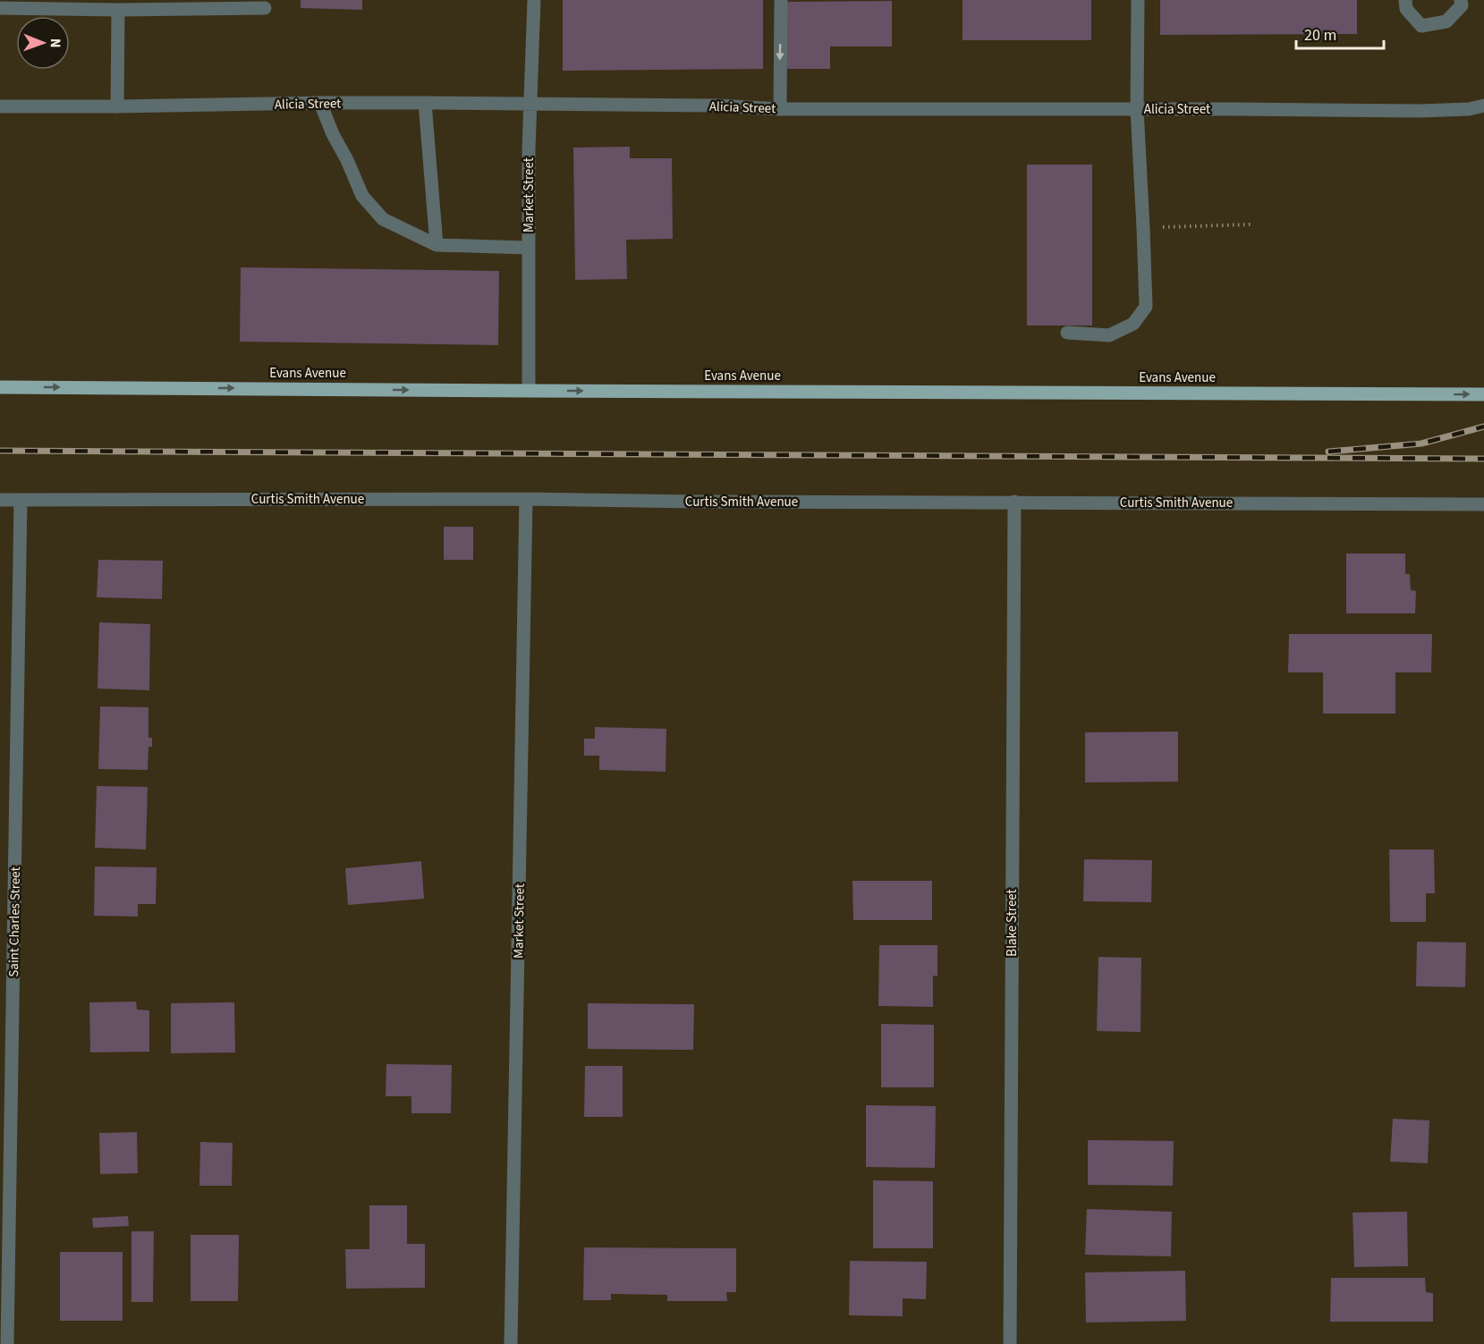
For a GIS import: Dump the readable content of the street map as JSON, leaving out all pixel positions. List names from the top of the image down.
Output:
{
  "streets": {
    "main road": ["Evans Avenue"],
    "street": [
      "Alicia Street",
      "Market Street",
      "Curtis Smith Avenue",
      "Saint Charles Street",
      "Blake Street"
    ]
  },
  "crossings": [
    ["Alicia Street", "Market Street"],
    ["Market Street", "Evans Avenue"],
    ["Market Street", "Curtis Smith Avenue"],
    ["Curtis Smith Avenue", "Saint Charles Street"],
    ["Curtis Smith Avenue", "Blake Street"]
  ],
  "one_way": ["Evans Avenue"],
  "scale_bar": "20 m",
  "north": "right"
}
